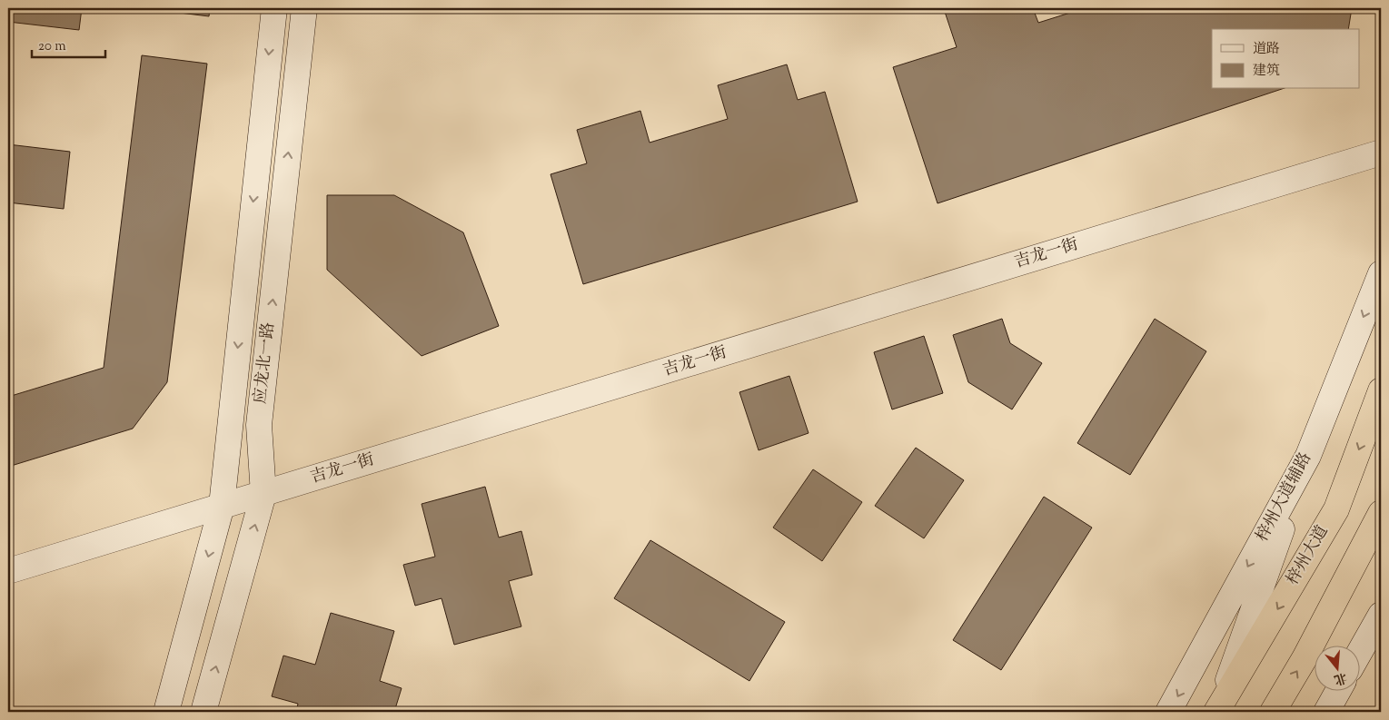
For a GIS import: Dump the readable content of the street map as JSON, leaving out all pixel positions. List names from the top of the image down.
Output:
{
  "streets": {
    "highway": ["梓州大道"],
    "street": ["吉龙一街", "应龙北一路", "梓州大道辅路"]
  },
  "crossings": [
    ["吉龙一街", "应龙北一路"]
  ],
  "legend": ["道路", "建筑"],
  "scale_bar": "20 m",
  "north": "bottom"
}
